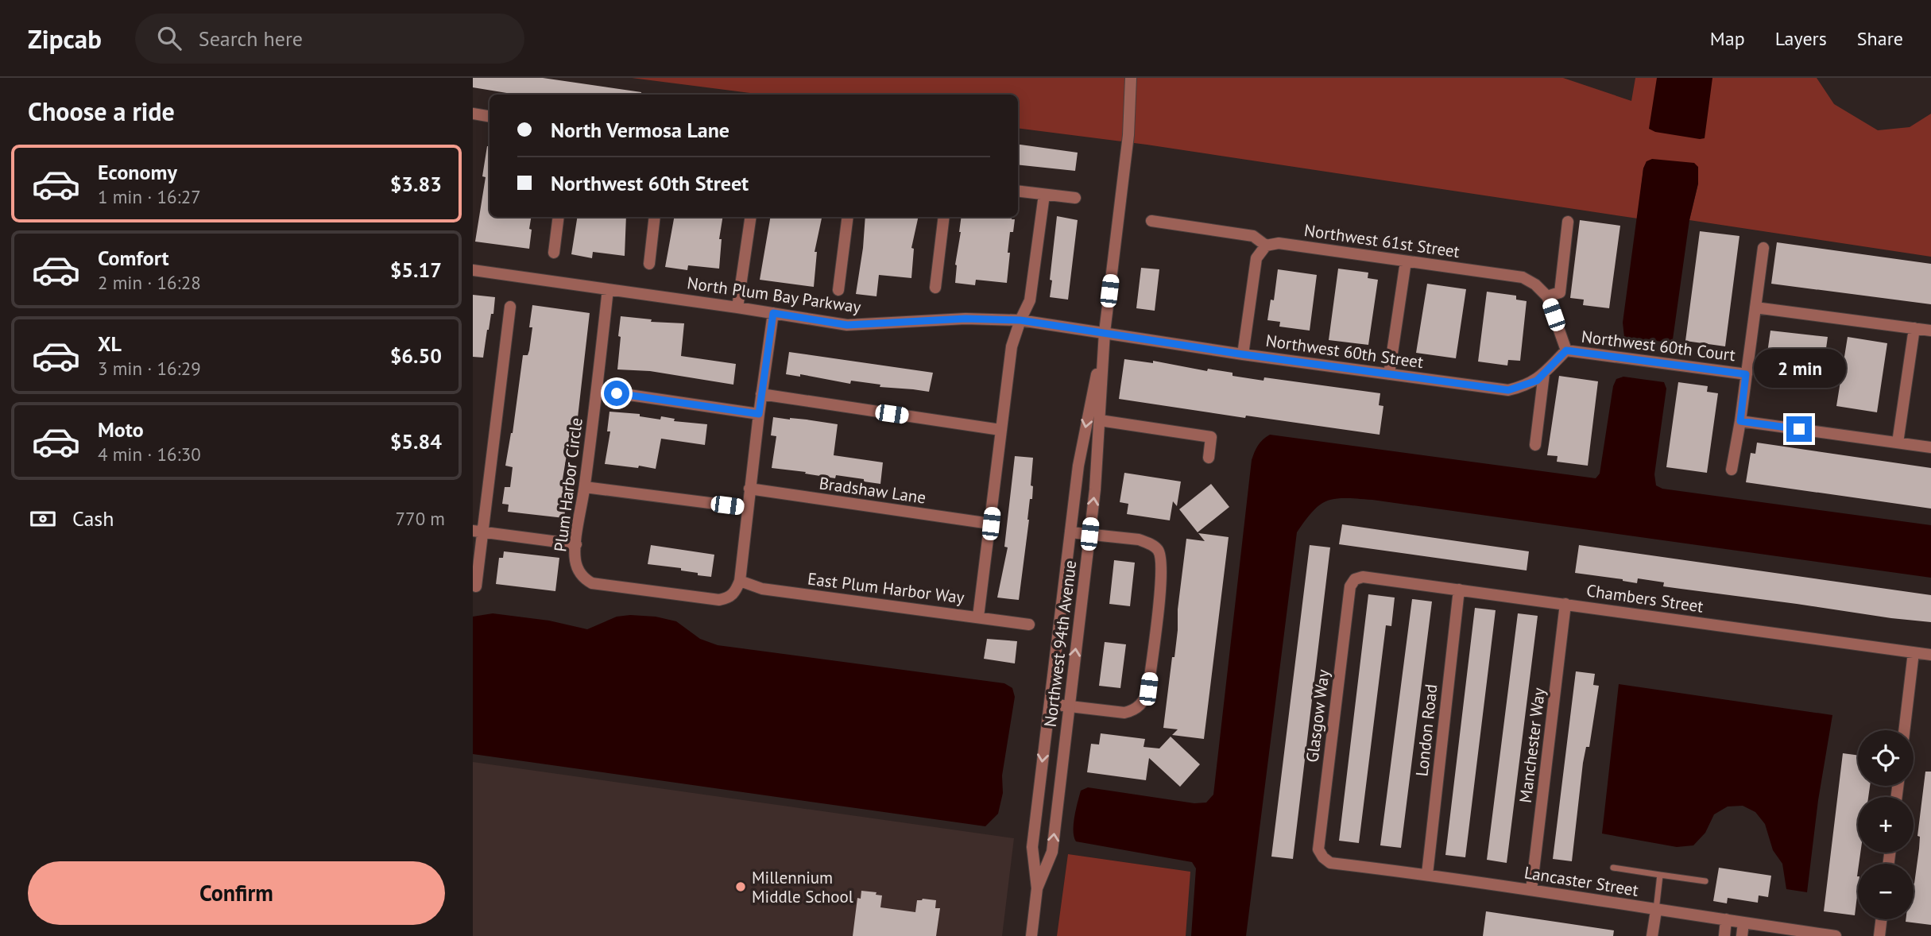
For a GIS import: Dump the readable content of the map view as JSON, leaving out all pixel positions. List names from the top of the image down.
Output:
{
  "streets": {
    "street": [
      "Northwest 61st Street",
      "North Plum Bay Parkway",
      "Northwest 60th Court",
      "Northwest 60th Street",
      "Plum Harbor Circle",
      "Bradshaw Lane",
      "East Plum Harbor Way",
      "Chambers Street",
      "Northwest 94th Avenue",
      "Glasgow Way",
      "London Road",
      "Manchester Way",
      "Lancaster Street"
    ]
  },
  "crossings": [
    ["North Plum Bay Parkway", "Northwest 60th Street"],
    ["North Plum Bay Parkway", "Plum Harbor Circle"],
    ["North Plum Bay Parkway", "Northwest 94th Avenue"],
    ["Northwest 60th Court", "Northwest 60th Street"],
    ["Northwest 60th Street", "Northwest 94th Avenue"],
    ["Plum Harbor Circle", "East Plum Harbor Way"],
    ["Chambers Street", "Glasgow Way"],
    ["Chambers Street", "London Road"],
    ["Chambers Street", "Manchester Way"],
    ["Glasgow Way", "Lancaster Street"],
    ["London Road", "Lancaster Street"],
    ["Manchester Way", "Lancaster Street"]
  ],
  "places": ["Millennium Middle School"],
  "page": {
    "header": "Zipcab",
    "search": "Search here",
    "nav": ["Map", "Layers", "Share"],
    "heading": "Choose a ride",
    "banner": ["North Vermosa Lane", "Northwest 60th Street"],
    "list": [
      {
        "name": "Economy",
        "note": "1 min · 16:27",
        "value": "$3.83"
      },
      {
        "name": "Comfort",
        "note": "2 min · 16:28",
        "value": "$5.17"
      },
      {
        "name": "XL",
        "note": "3 min · 16:29",
        "value": "$6.50"
      },
      {
        "name": "Moto",
        "note": "4 min · 16:30",
        "value": "$5.84"
      }
    ],
    "bubble": "2 min",
    "pay": ["Cash", "770 m"],
    "map_buttons": ["+", "−"],
    "buttons": "Confirm"
  }
}
